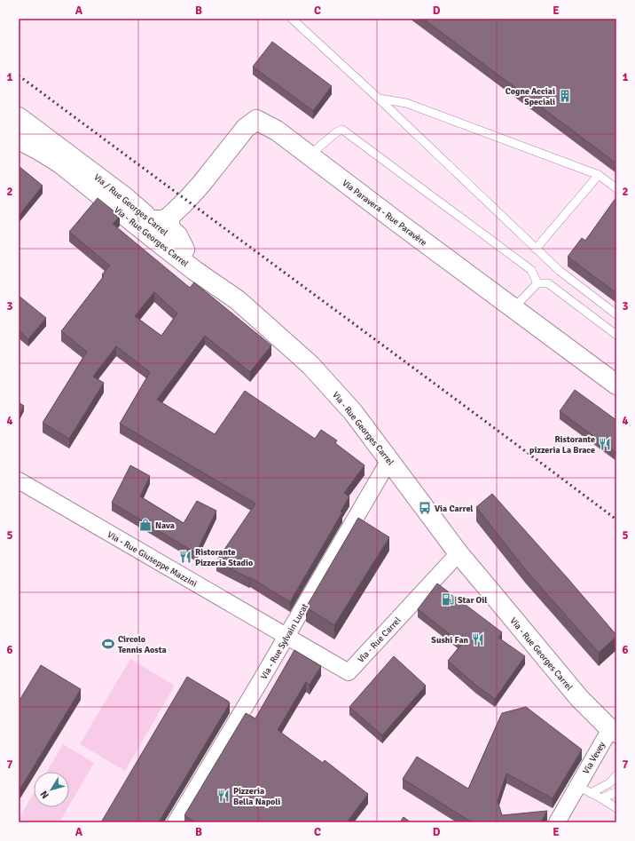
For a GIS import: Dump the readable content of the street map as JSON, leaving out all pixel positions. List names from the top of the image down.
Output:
{
  "streets": {
    "street": [
      "Via / Rue Georges Carrel",
      "Via Paravera - Rue Paravère",
      "Via - Rue Georges Carrel",
      "Via - Rue Giuseppe Mazzini",
      "Via - Rue Carrel",
      "Via - Rue Sylvain Lucat",
      "Via Vevey"
    ]
  },
  "crossings": [
    ["Via / Rue Georges Carrel", "Via Paravera - Rue Paravère"],
    ["Via / Rue Georges Carrel", "Via - Rue Georges Carrel"],
    ["Via - Rue Georges Carrel", "Via - Rue Carrel"],
    ["Via - Rue Georges Carrel", "Via - Rue Sylvain Lucat"],
    ["Via - Rue Georges Carrel", "Via Vevey"],
    ["Via - Rue Giuseppe Mazzini", "Via - Rue Carrel"],
    ["Via - Rue Giuseppe Mazzini", "Via - Rue Sylvain Lucat"],
    ["Via - Rue Carrel", "Via - Rue Sylvain Lucat"]
  ],
  "places": {
    "building": ["Cogne Acciai Speciali"],
    "restaurant": [
      "Ristorante pizzeria La Brace",
      "Ristorante Pizzeria Stadio",
      "Sushi Fan",
      "Pizzeria Bella Napoli"
    ],
    "bus stop": ["Via Carrel"],
    "shop": ["Nava"],
    "fuel station": ["Star Oil"],
    "sports": ["Circolo Tennis Aosta"]
  },
  "north": "bottom left",
  "grid": {
    "columns": [
      "A",
      "B",
      "C",
      "D",
      "E"
    ],
    "rows": [
      "1",
      "2",
      "3",
      "4",
      "5",
      "6",
      "7"
    ]
  }
}
